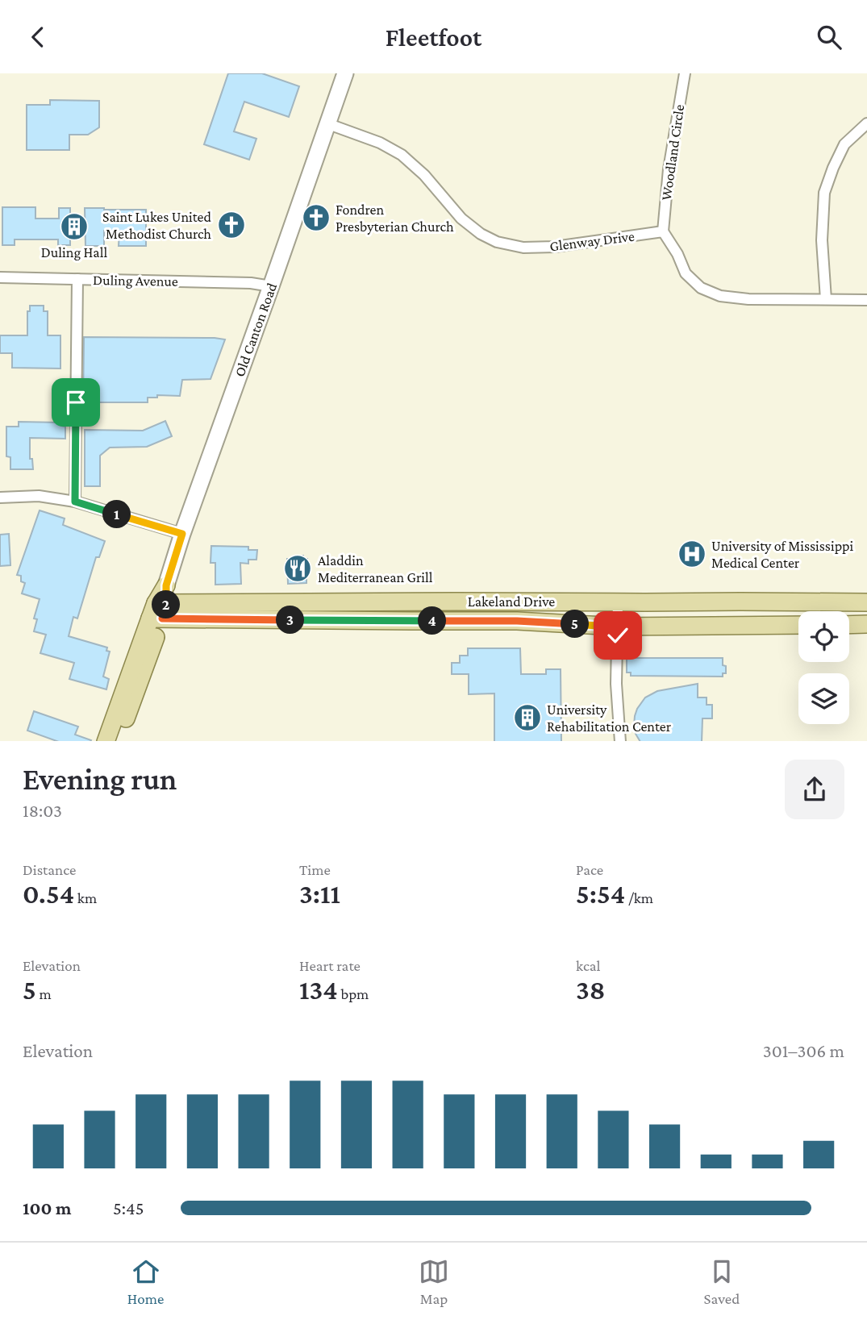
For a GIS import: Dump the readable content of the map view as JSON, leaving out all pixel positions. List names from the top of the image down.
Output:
{
  "streets": {
    "main road": ["Old Canton Road", "Lakeland Drive"],
    "street": ["Woodland Circle", "Glenway Drive", "Duling Avenue"]
  },
  "crossings": [
    ["Woodland Circle", "Glenway Drive"],
    ["Glenway Drive", "Old Canton Road"],
    ["Duling Avenue", "Old Canton Road"],
    ["Old Canton Road", "Lakeland Drive"]
  ],
  "places": {
    "church": ["Fondren Presbyterian Church", "Saint Lukes United Methodist Church"],
    "building": ["Duling Hall", "University Rehabilitation Center"],
    "hospital": ["University of Mississippi Medical Center"],
    "restaurant": ["Aladdin Mediterranean Grill"]
  },
  "page": {
    "header": "Fleetfoot",
    "pins": [
      "1",
      "2",
      "3",
      "4",
      "5"
    ],
    "heading": ["Evening run", "18:03"],
    "stats": [
      ["Distance", "0.54 km"],
      ["Time", "3:11"],
      ["Pace", "5:54 /km"],
      ["Elevation", "5 m"],
      ["Heart rate", "134 bpm"],
      ["kcal", "38"]
    ],
    "chart": ["Elevation", "301–306 m"],
    "list": [
      {
        "name": "100 m",
        "note": "5:45"
      }
    ],
    "tabs": ["Home", "Map", "Saved"]
  }
}
